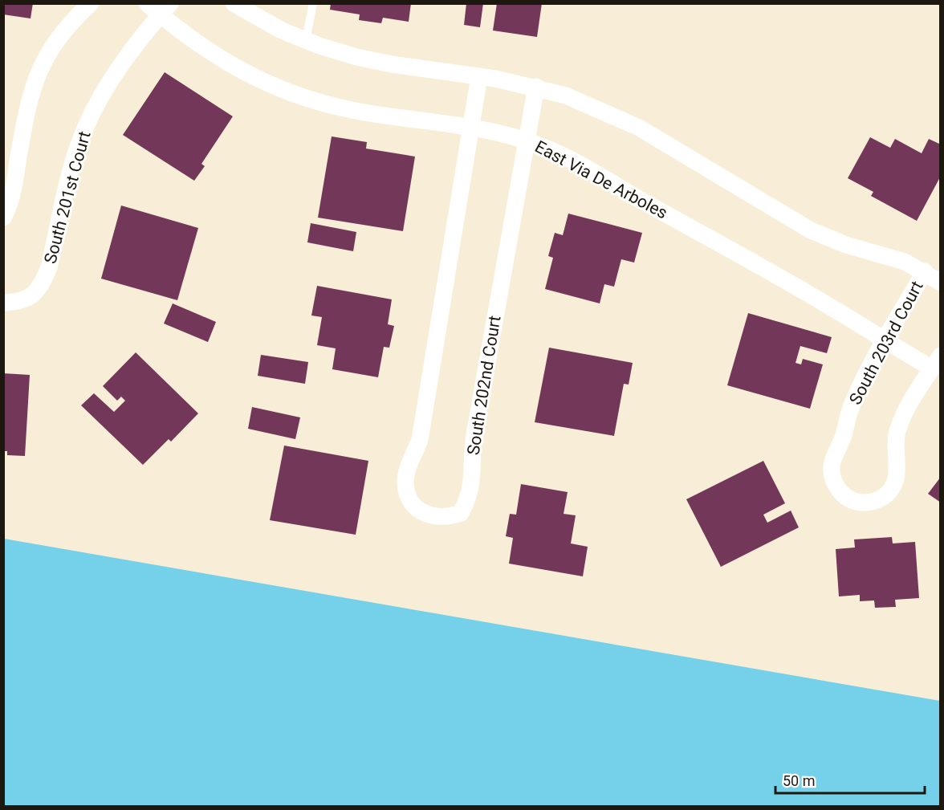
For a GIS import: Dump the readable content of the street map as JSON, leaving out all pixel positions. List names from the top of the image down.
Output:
{
  "streets": {
    "street": [
      "East Via De Arboles",
      "South 201st Court",
      "South 203rd Court",
      "South 202nd Court"
    ]
  },
  "crossings": [
    ["East Via De Arboles", "South 201st Court"],
    ["East Via De Arboles", "South 203rd Court"],
    ["East Via De Arboles", "South 202nd Court"]
  ],
  "scale_bar": "50 m"
}
